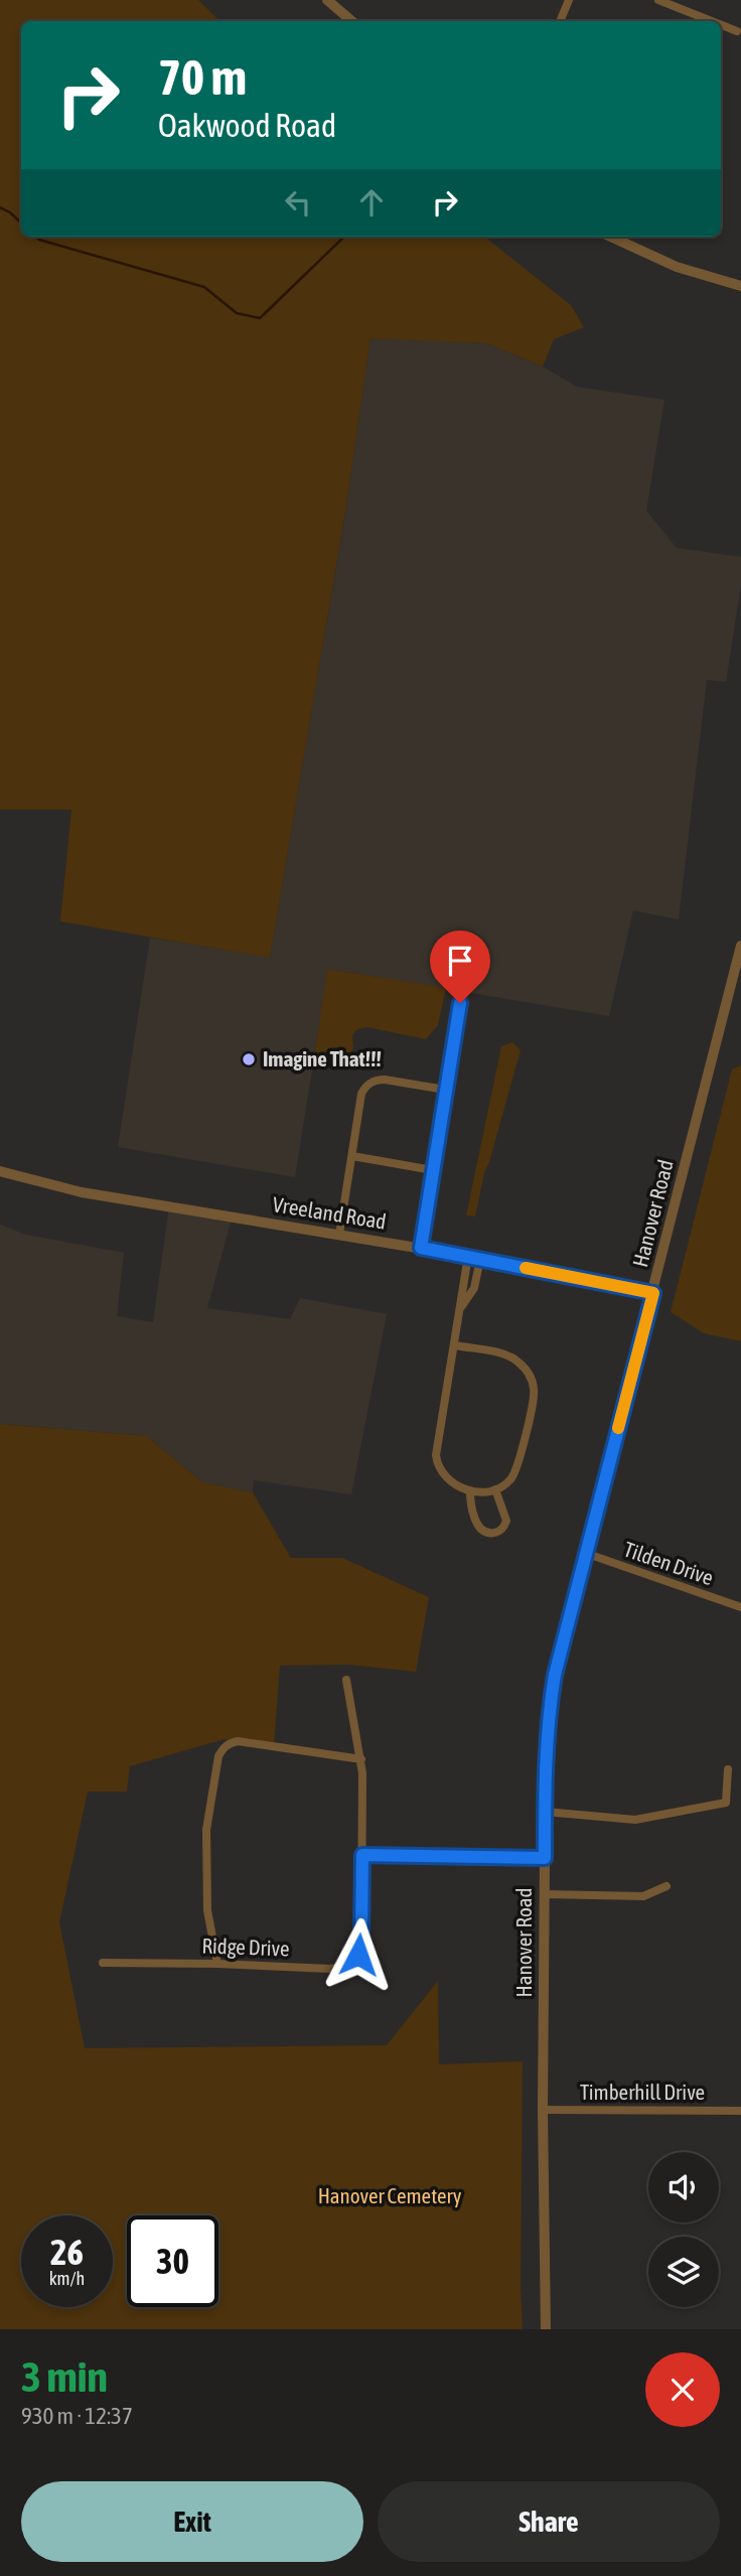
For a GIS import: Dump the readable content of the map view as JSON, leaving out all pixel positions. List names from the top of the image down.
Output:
{
  "streets": {
    "street": [
      "Vreeland Road",
      "Hanover Road",
      "Tilden Drive",
      "Ridge Drive",
      "Timberhill Drive"
    ]
  },
  "crossings": [
    ["Vreeland Road", "Hanover Road"],
    ["Hanover Road", "Tilden Drive"],
    ["Hanover Road", "Timberhill Drive"]
  ],
  "parks": ["Hanover Cemetery"],
  "places": ["Imagine That!!!"],
  "page": {
    "turn": ["70 m", "Oakwood Road"],
    "speed": "26 km/h",
    "limit": "30",
    "heading": ["3 min", "930 m · 12:37"],
    "buttons": ["Exit", "Share"]
  }
}
